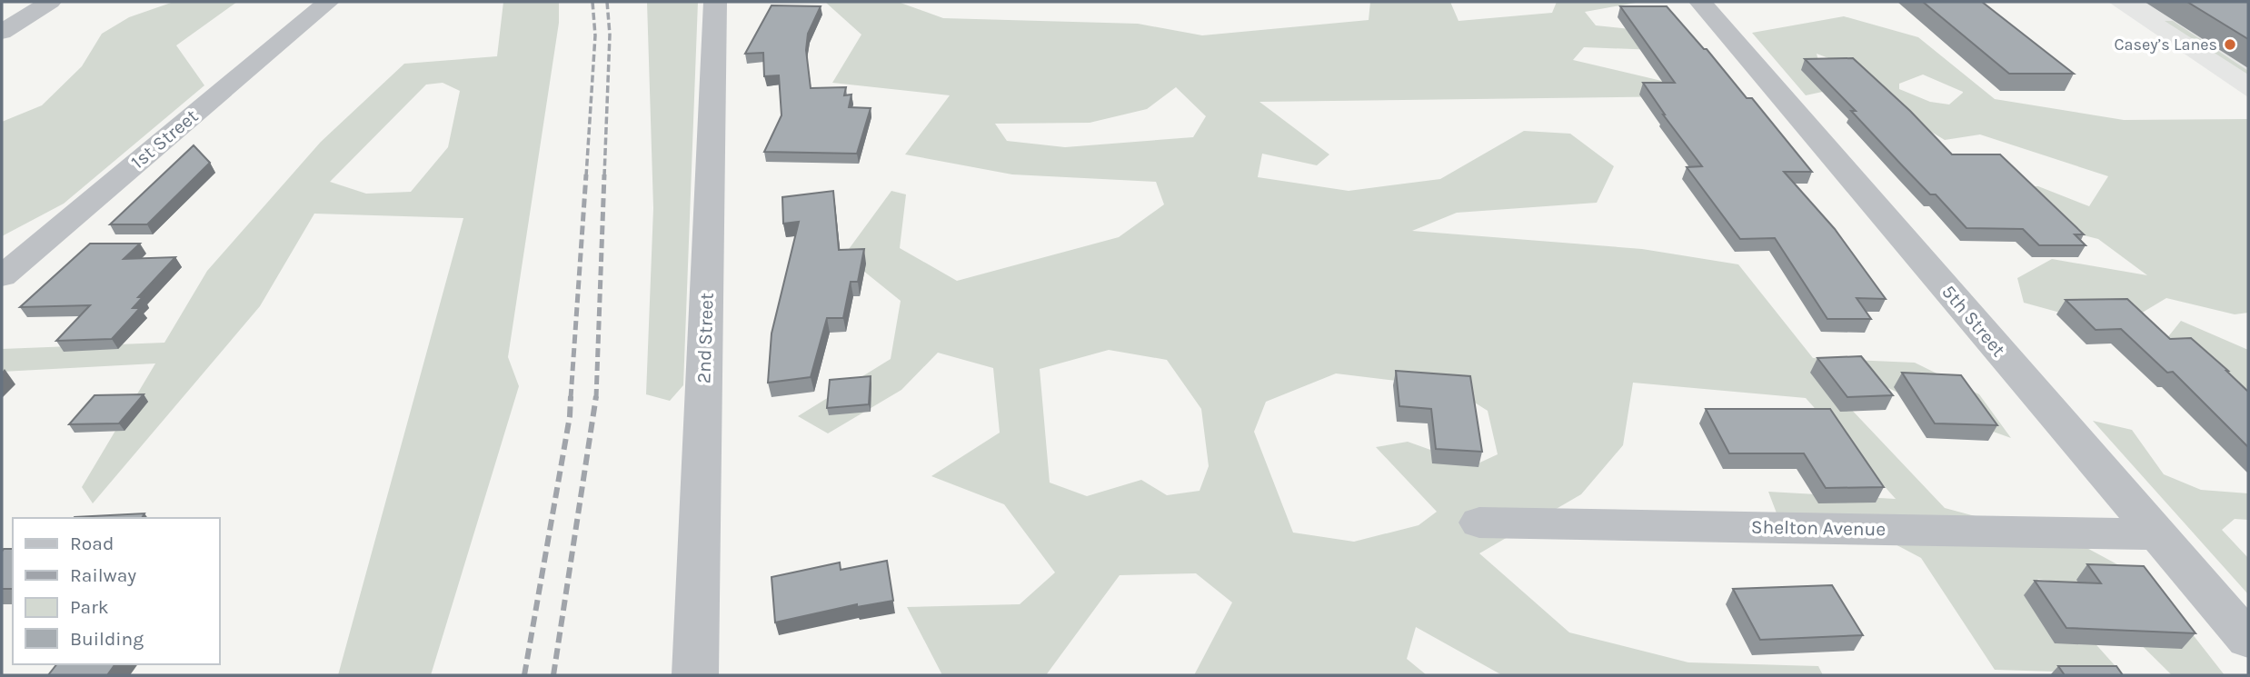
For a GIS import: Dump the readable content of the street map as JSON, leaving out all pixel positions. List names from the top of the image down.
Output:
{
  "streets": {
    "street": [
      "1st Street",
      "5th Street",
      "2nd Street",
      "Shelton Avenue"
    ]
  },
  "crossings": [
    ["5th Street", "Shelton Avenue"]
  ],
  "places": ["Casey’s Lanes"],
  "legend": [
    "Road",
    "Railway",
    "Park",
    "Building"
  ]
}
